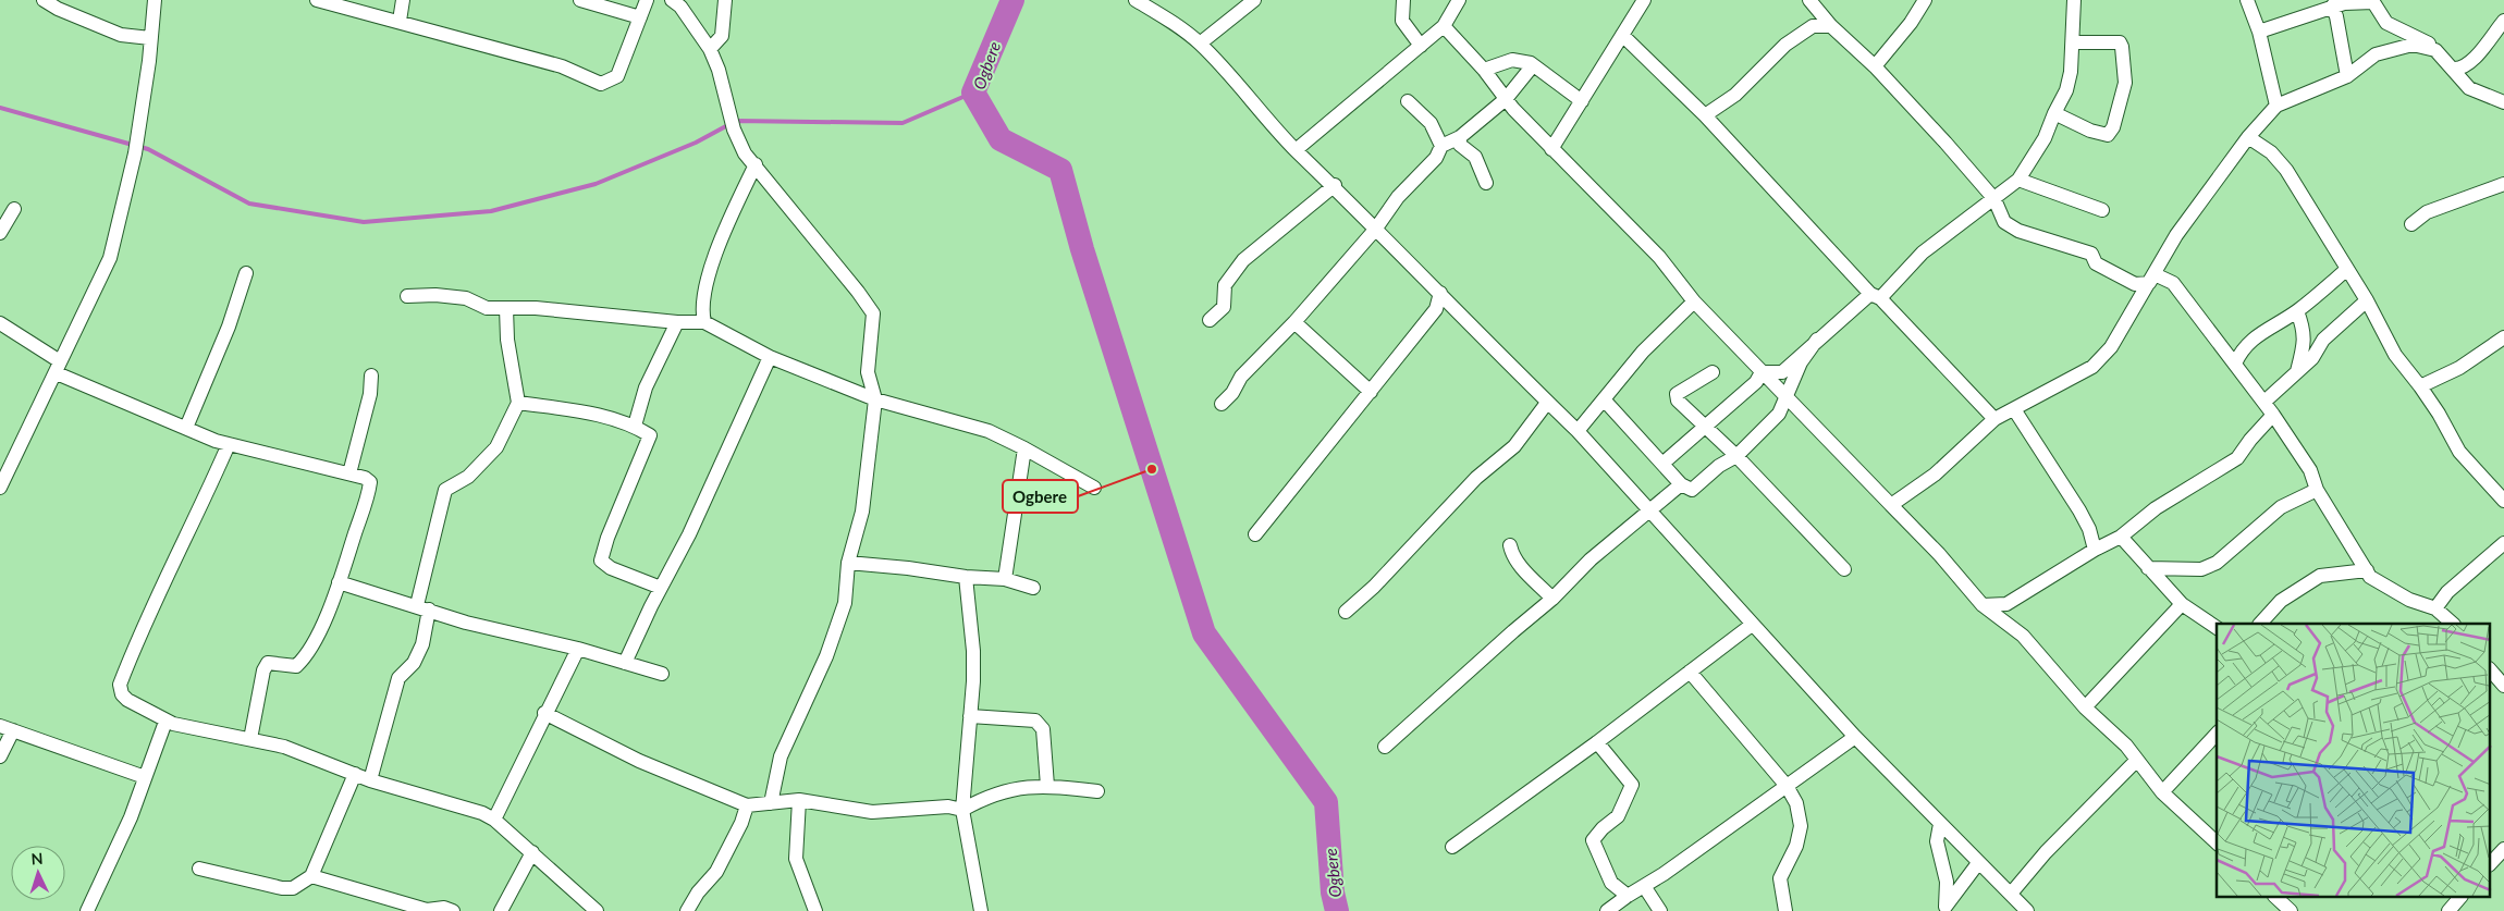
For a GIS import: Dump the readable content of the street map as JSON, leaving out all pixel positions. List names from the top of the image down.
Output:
{
  "water": ["Ogbere"],
  "places": ["Ogbere"],
  "north": "top"
}
